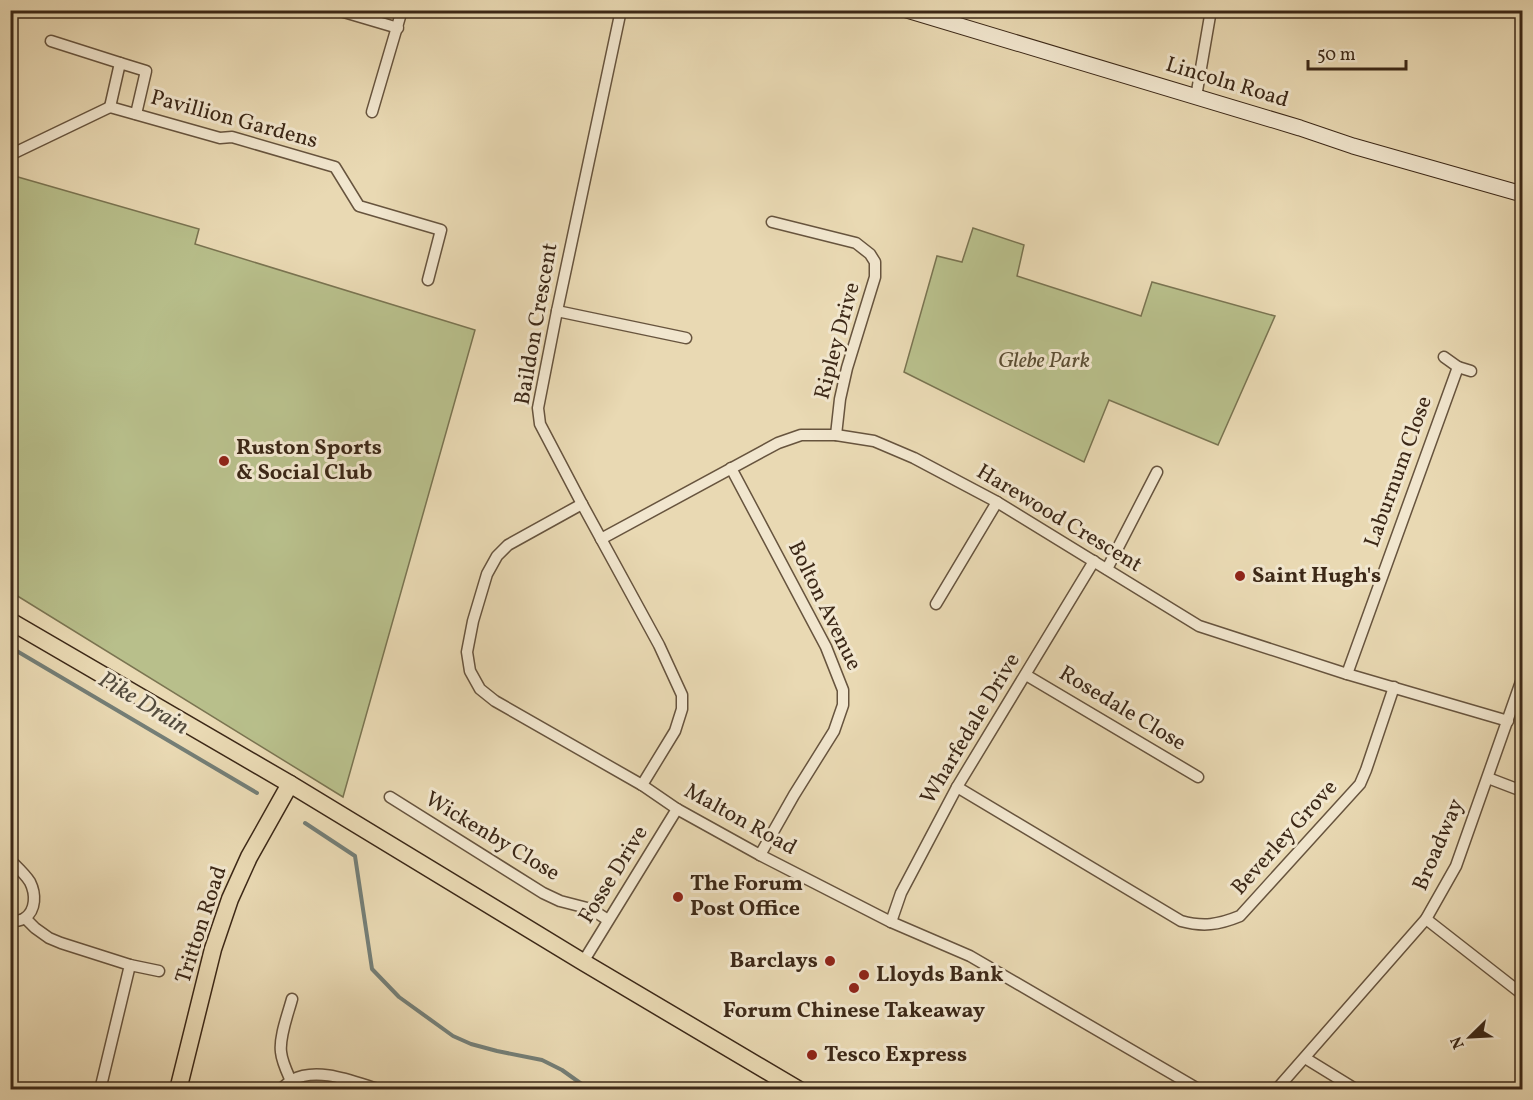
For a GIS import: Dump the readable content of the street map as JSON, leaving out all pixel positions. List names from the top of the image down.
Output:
{
  "streets": {
    "main road": ["Tritton Road"],
    "street": [
      "Lincoln Road",
      "Pavillion Gardens",
      "Baildon Crescent",
      "Ripley Drive",
      "Laburnum Close",
      "Harewood Crescent",
      "Bolton Avenue",
      "Rosedale Close",
      "Wharfedale Drive",
      "Malton Road",
      "Wickenby Close",
      "Beverley Grove",
      "Broadway",
      "Fosse Drive"
    ]
  },
  "crossings": [
    ["Baildon Crescent", "Harewood Crescent"],
    ["Baildon Crescent", "Malton Road"],
    ["Ripley Drive", "Harewood Crescent"],
    ["Laburnum Close", "Harewood Crescent"],
    ["Harewood Crescent", "Bolton Avenue"],
    ["Harewood Crescent", "Wharfedale Drive"],
    ["Harewood Crescent", "Beverley Grove"],
    ["Harewood Crescent", "Broadway"],
    ["Bolton Avenue", "Malton Road"],
    ["Rosedale Close", "Wharfedale Drive"],
    ["Wharfedale Drive", "Malton Road"],
    ["Wharfedale Drive", "Beverley Grove"],
    ["Malton Road", "Fosse Drive"],
    ["Wickenby Close", "Fosse Drive"]
  ],
  "water": ["Pike Drain"],
  "parks": ["Glebe Park"],
  "places": [
    "Ruston Sports & Social Club",
    "Saint Hugh's",
    "The Forum Post Office",
    "Barclays",
    "Lloyds Bank",
    "Forum Chinese Takeaway",
    "Tesco Express"
  ],
  "scale_bar": "50 m",
  "north": "bottom left"
}
